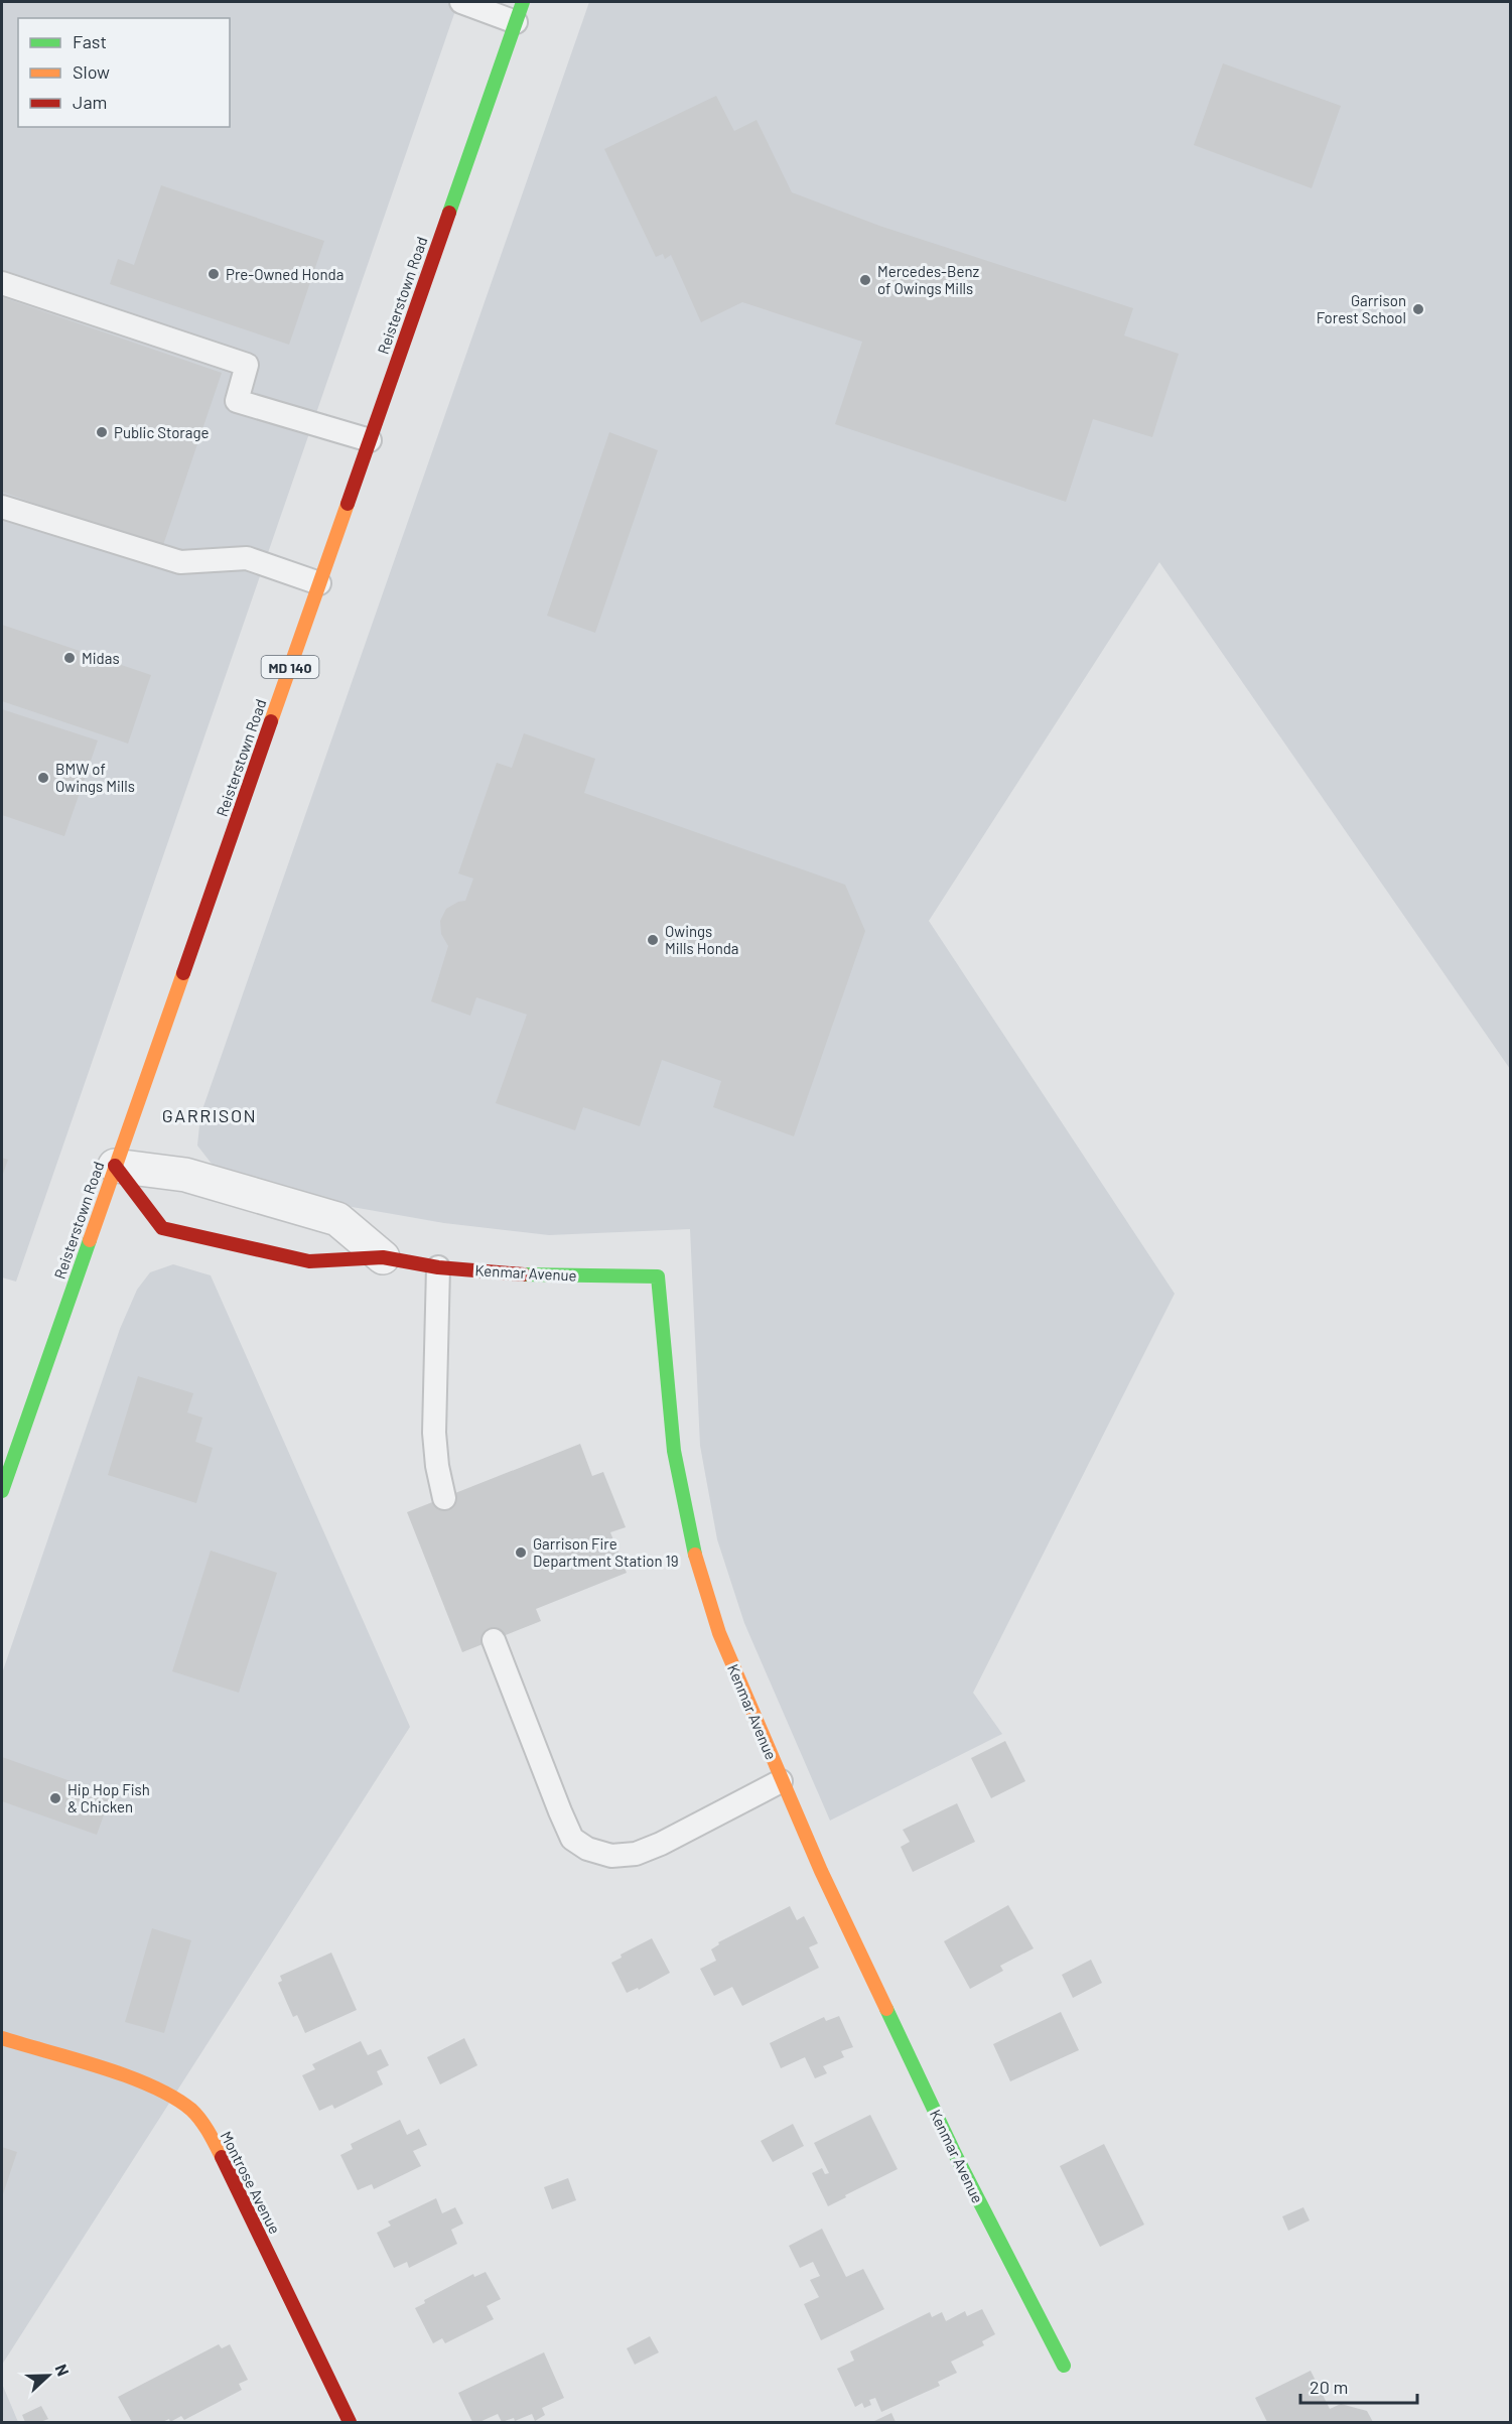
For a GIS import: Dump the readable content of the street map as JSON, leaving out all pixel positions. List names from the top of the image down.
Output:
{
  "streets": {
    "street": [
      "Reisterstown Road",
      "MD 140",
      "Kenmar Avenue",
      "Montrose Avenue"
    ]
  },
  "crossings": [
    ["Reisterstown Road", "Kenmar Avenue"]
  ],
  "districts": ["GARRISON"],
  "places": [
    "Pre-Owned Honda",
    "Mercedes-Benz of Owings Mills",
    "Garrison Forest School",
    "Public Storage",
    "Midas",
    "BMW of Owings Mills",
    "Owings Mills Honda",
    "Garrison Fire Department Station 19",
    "Hip Hop Fish & Chicken"
  ],
  "legend": ["Fast", "Slow", "Jam"],
  "scale_bar": "20 m",
  "north": "right"
}
